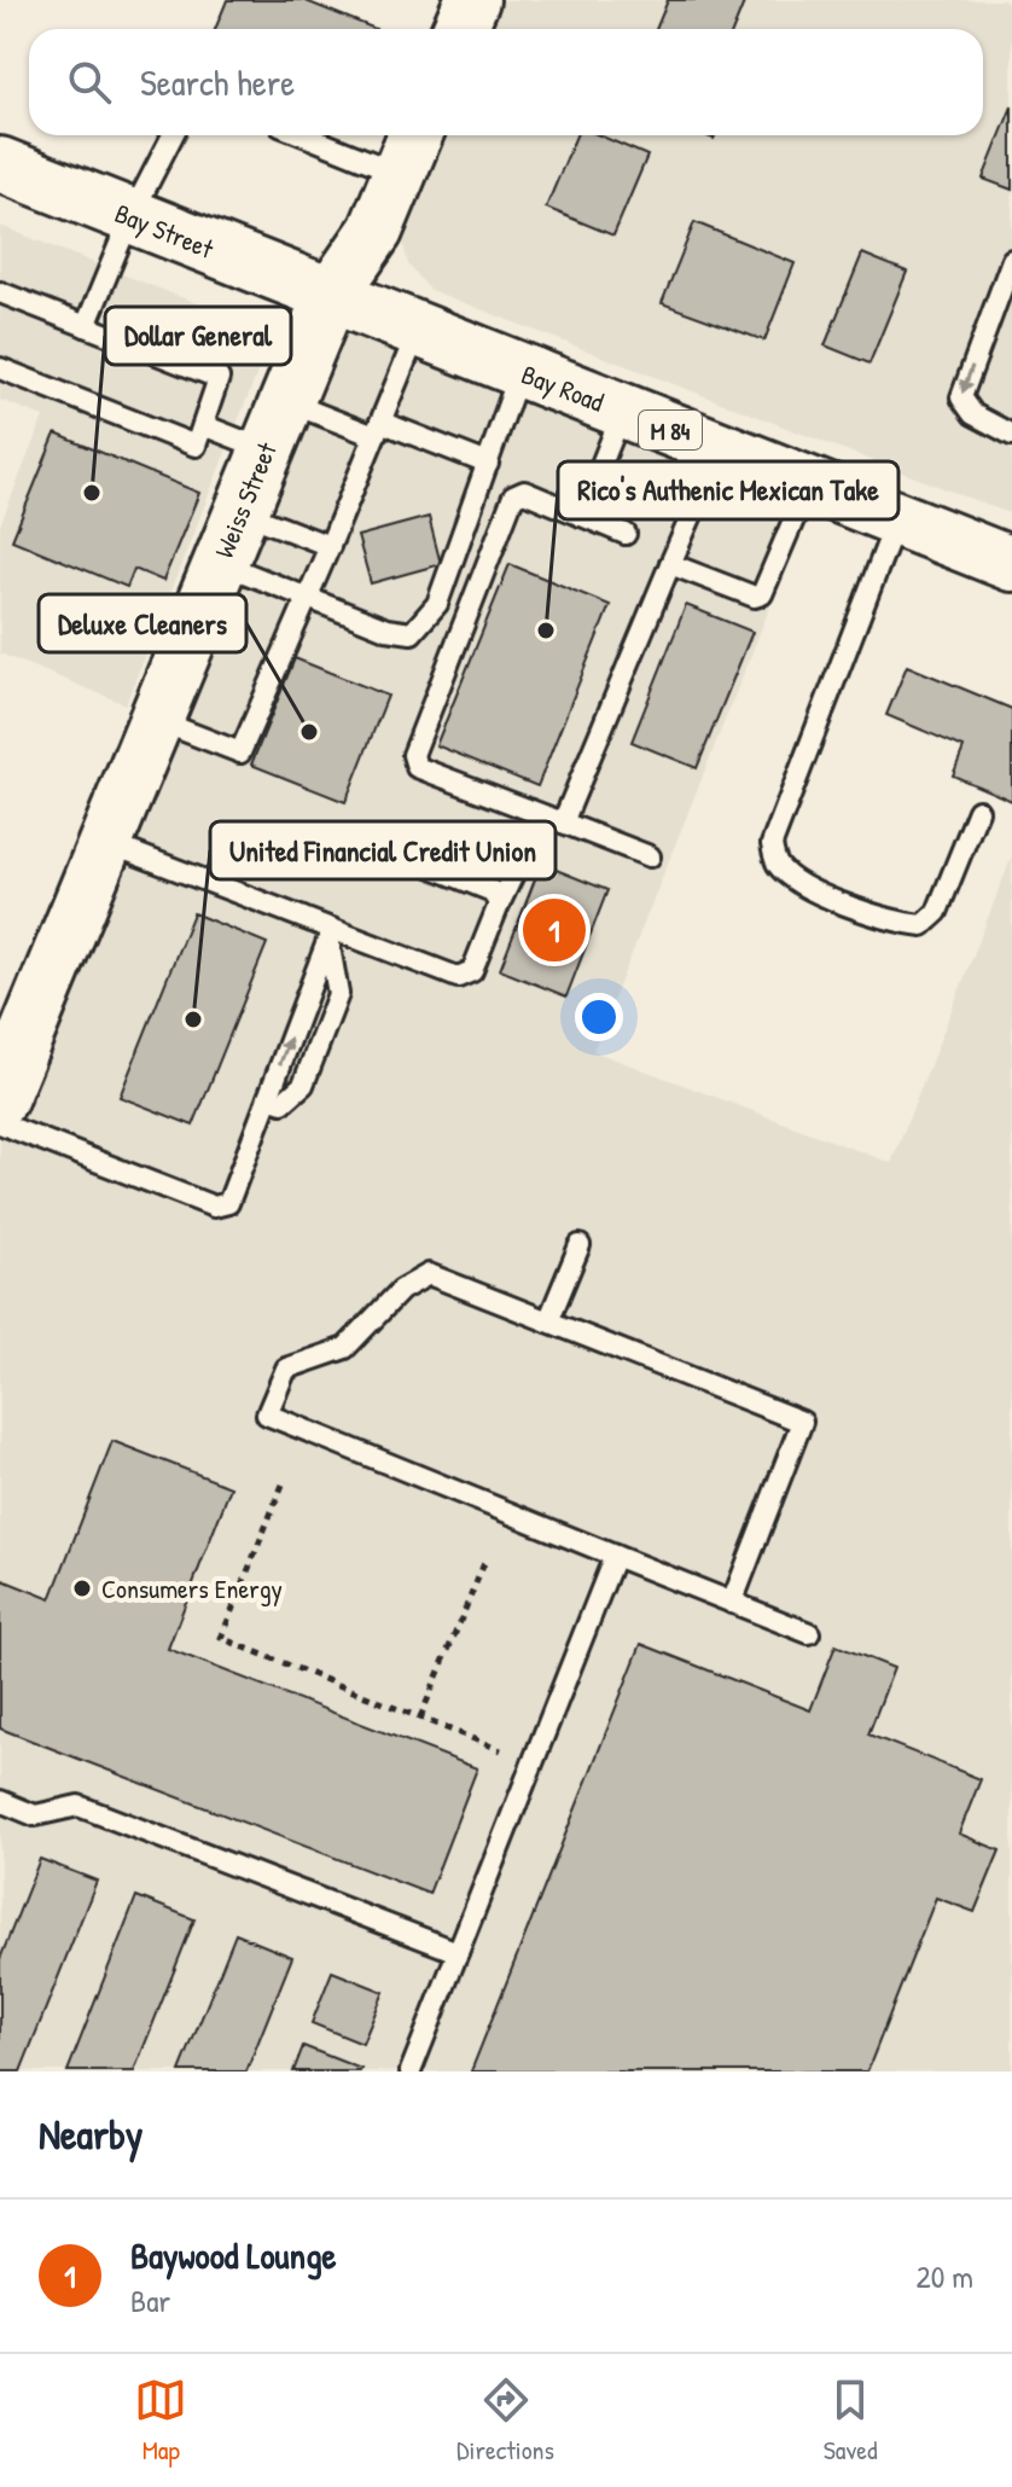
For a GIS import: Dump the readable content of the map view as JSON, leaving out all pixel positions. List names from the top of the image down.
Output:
{
  "streets": {
    "street": [
      "Bay Street",
      "Bay Road",
      "M 84",
      "Weiss Street"
    ]
  },
  "crossings": [
    ["Bay Street", "Bay Road"],
    ["Bay Street", "Weiss Street"],
    ["Bay Road", "Weiss Street"]
  ],
  "places": [
    "Dollar General",
    "Rico's Authenic Mexican Take",
    "Deluxe Cleaners",
    "United Financial Credit Union",
    "Consumers Energy"
  ],
  "page": {
    "search": "Search here",
    "pins": "1",
    "heading": "Nearby",
    "list": [
      {
        "mark": "1",
        "name": "Baywood Lounge",
        "note": "Bar",
        "value": "20 m"
      }
    ],
    "nav": ["Map", "Directions", "Saved"]
  }
}
